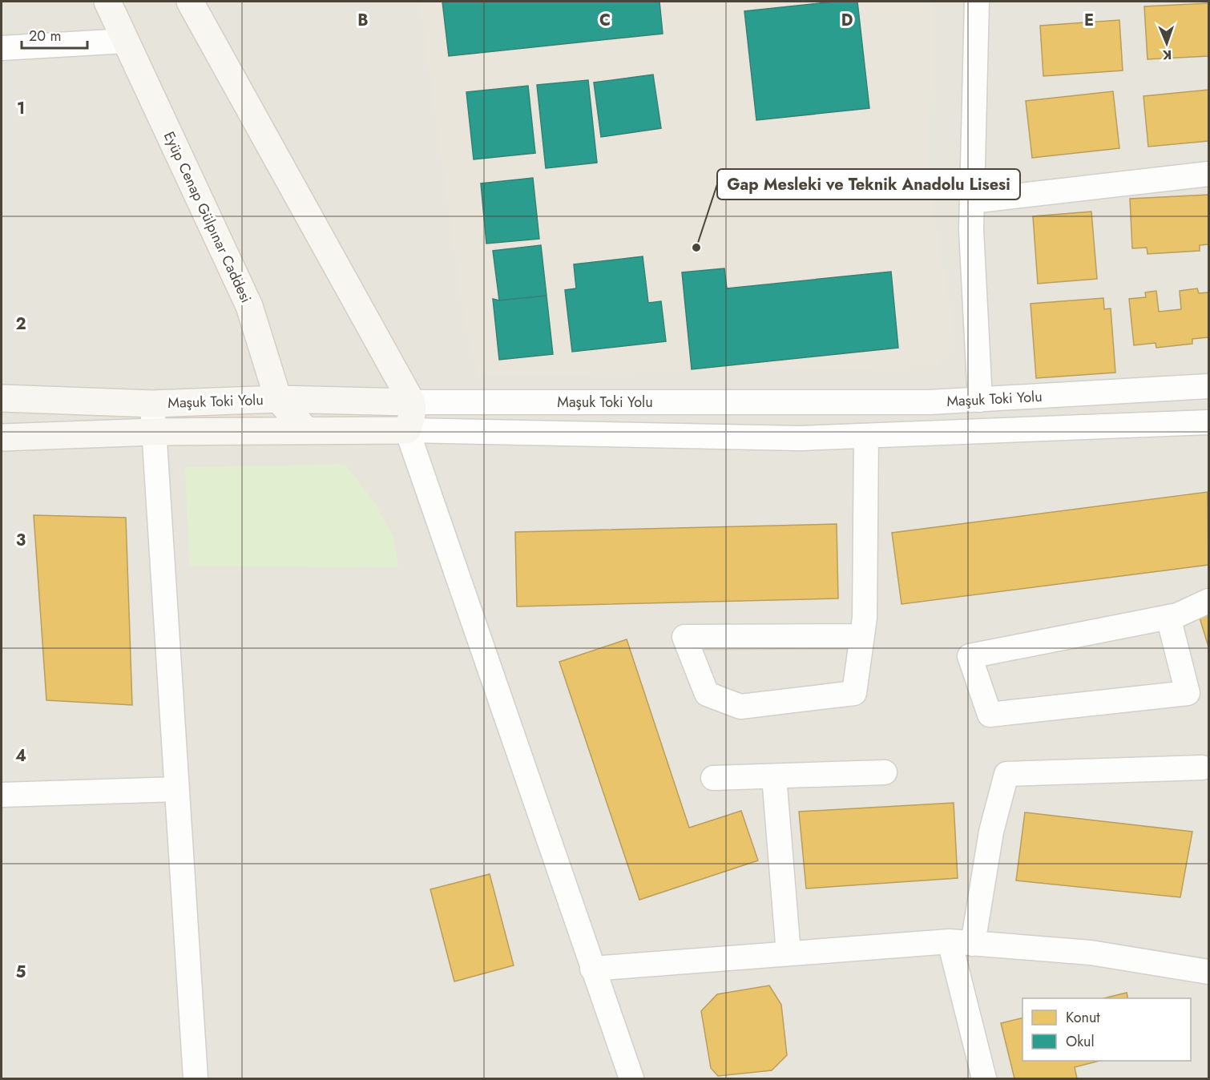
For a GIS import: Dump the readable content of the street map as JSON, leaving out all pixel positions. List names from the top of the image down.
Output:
{
  "streets": {
    "main road": ["Eyüp Cenap Gülpınar Caddesi", "Maşuk Toki Yolu"]
  },
  "crossings": [
    ["Eyüp Cenap Gülpınar Caddesi", "Maşuk Toki Yolu"]
  ],
  "places": ["Gap Mesleki ve Teknik Anadolu Lisesi"],
  "legend": ["Konut", "Okul"],
  "scale_bar": "20 m",
  "north": "bottom",
  "grid": {
    "columns": [
      "B",
      "C",
      "D",
      "E"
    ],
    "rows": [
      "1",
      "2",
      "3",
      "4",
      "5"
    ]
  }
}
